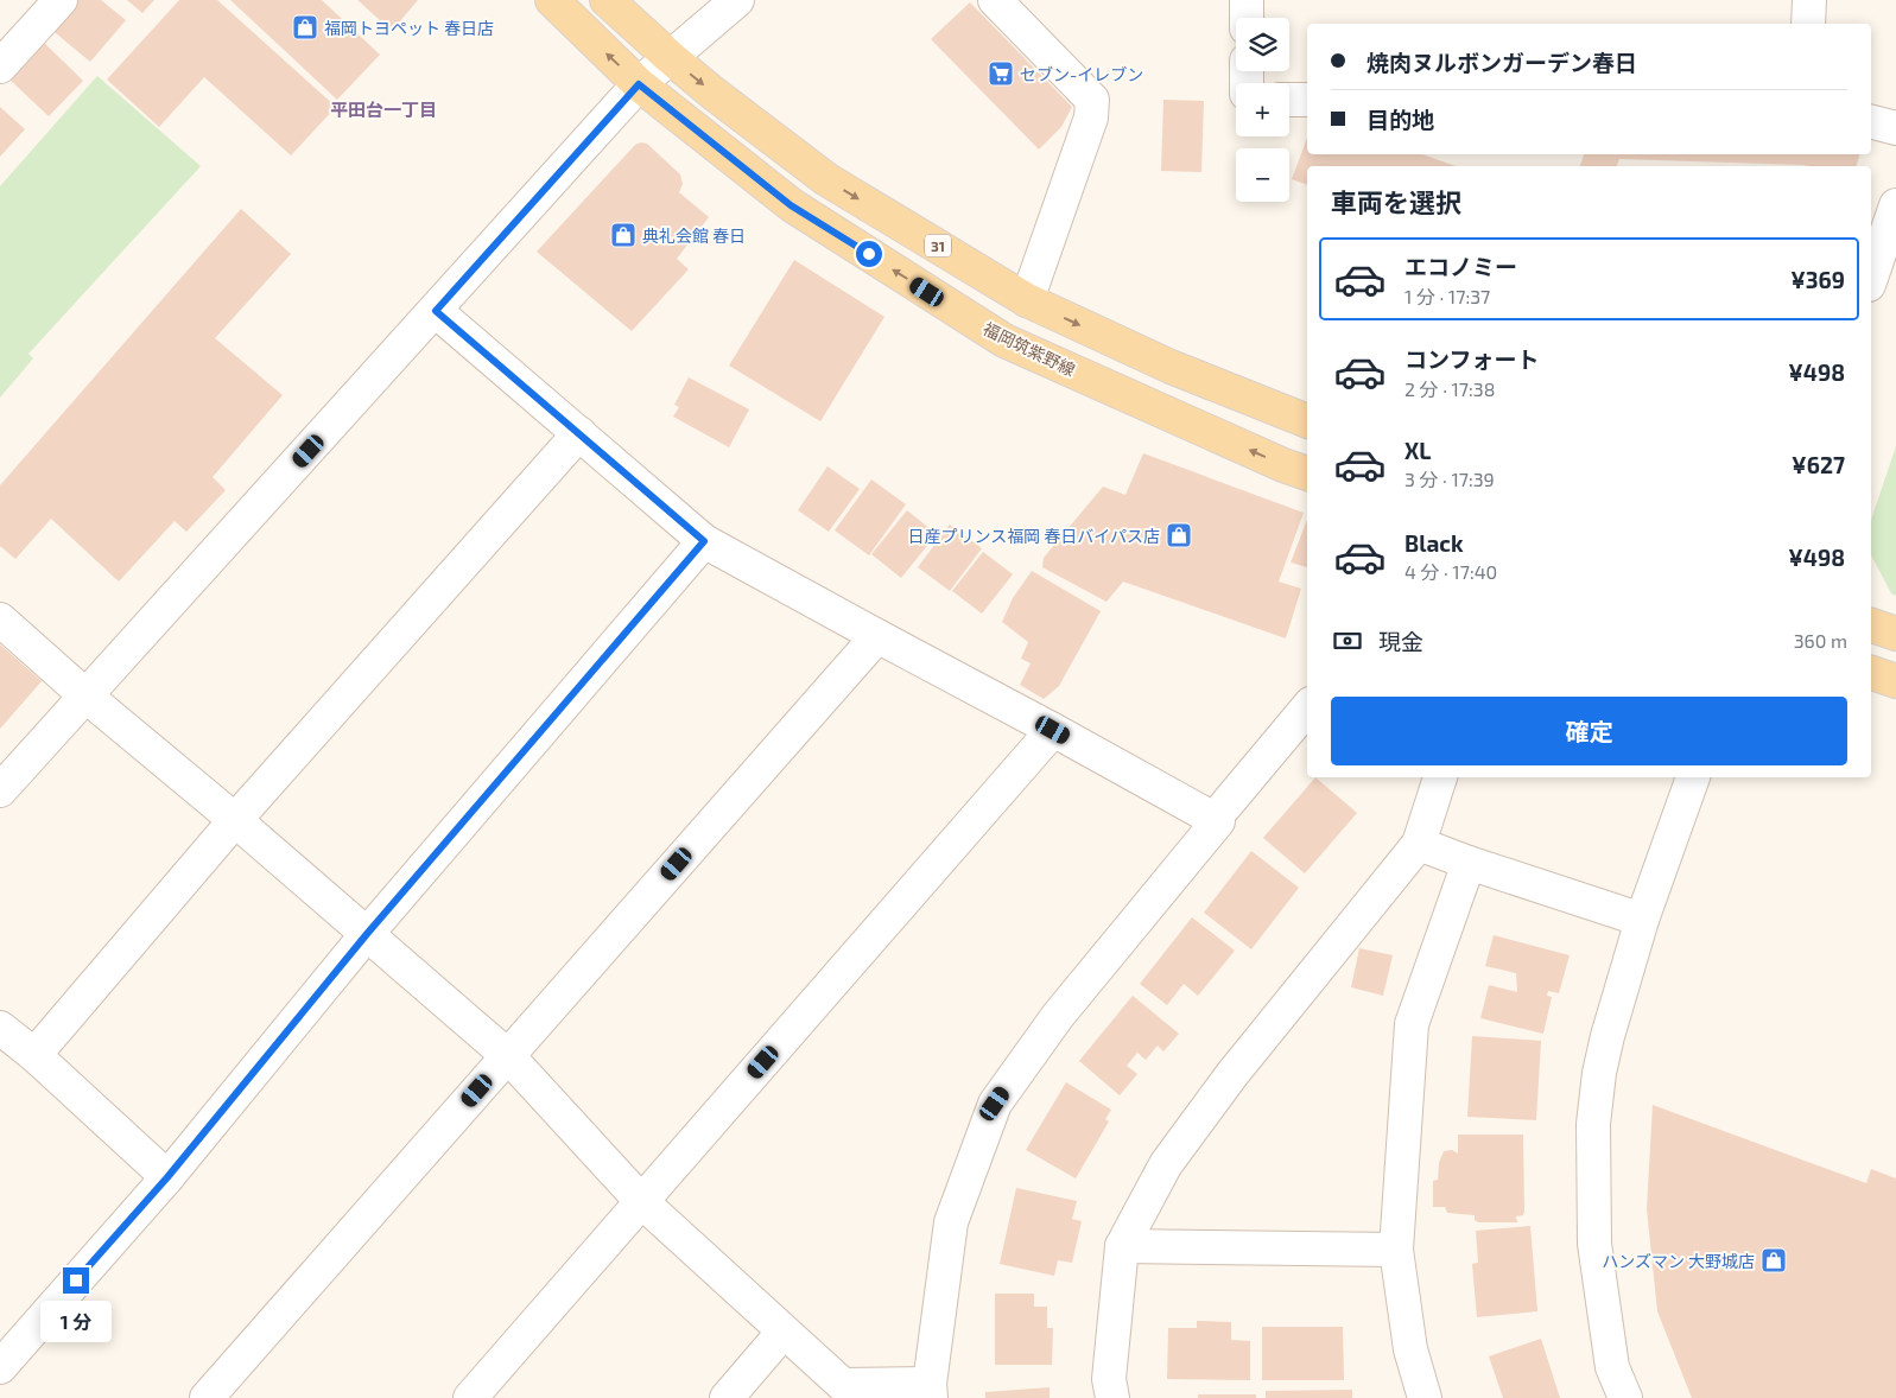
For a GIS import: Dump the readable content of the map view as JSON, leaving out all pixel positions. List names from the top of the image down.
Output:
{
  "streets": {
    "main road": ["31", "福岡筑紫野線"]
  },
  "districts": ["平田台一丁目"],
  "places": {
    "shop": [
      "福岡トヨペット 春日店",
      "典礼会館 春日",
      "日産プリンス福岡 春日バイパス店",
      "ハンズマン 大野城店"
    ],
    "supermarket": ["セブン-イレブン"]
  },
  "page": {
    "map_buttons": ["+", "−"],
    "banner": ["焼肉ヌルボンガーデン春日", "目的地"],
    "heading": "車両を選択",
    "list": [
      {
        "name": "エコノミー",
        "note": "1 分 · 17:37",
        "value": "¥369"
      },
      {
        "name": "コンフォート",
        "note": "2 分 · 17:38",
        "value": "¥498"
      },
      {
        "name": "XL",
        "note": "3 分 · 17:39",
        "value": "¥627"
      },
      {
        "name": "Black",
        "note": "4 分 · 17:40",
        "value": "¥498"
      }
    ],
    "pay": ["現金", "360 m"],
    "buttons": "確定",
    "bubble": "1 分"
  }
}
